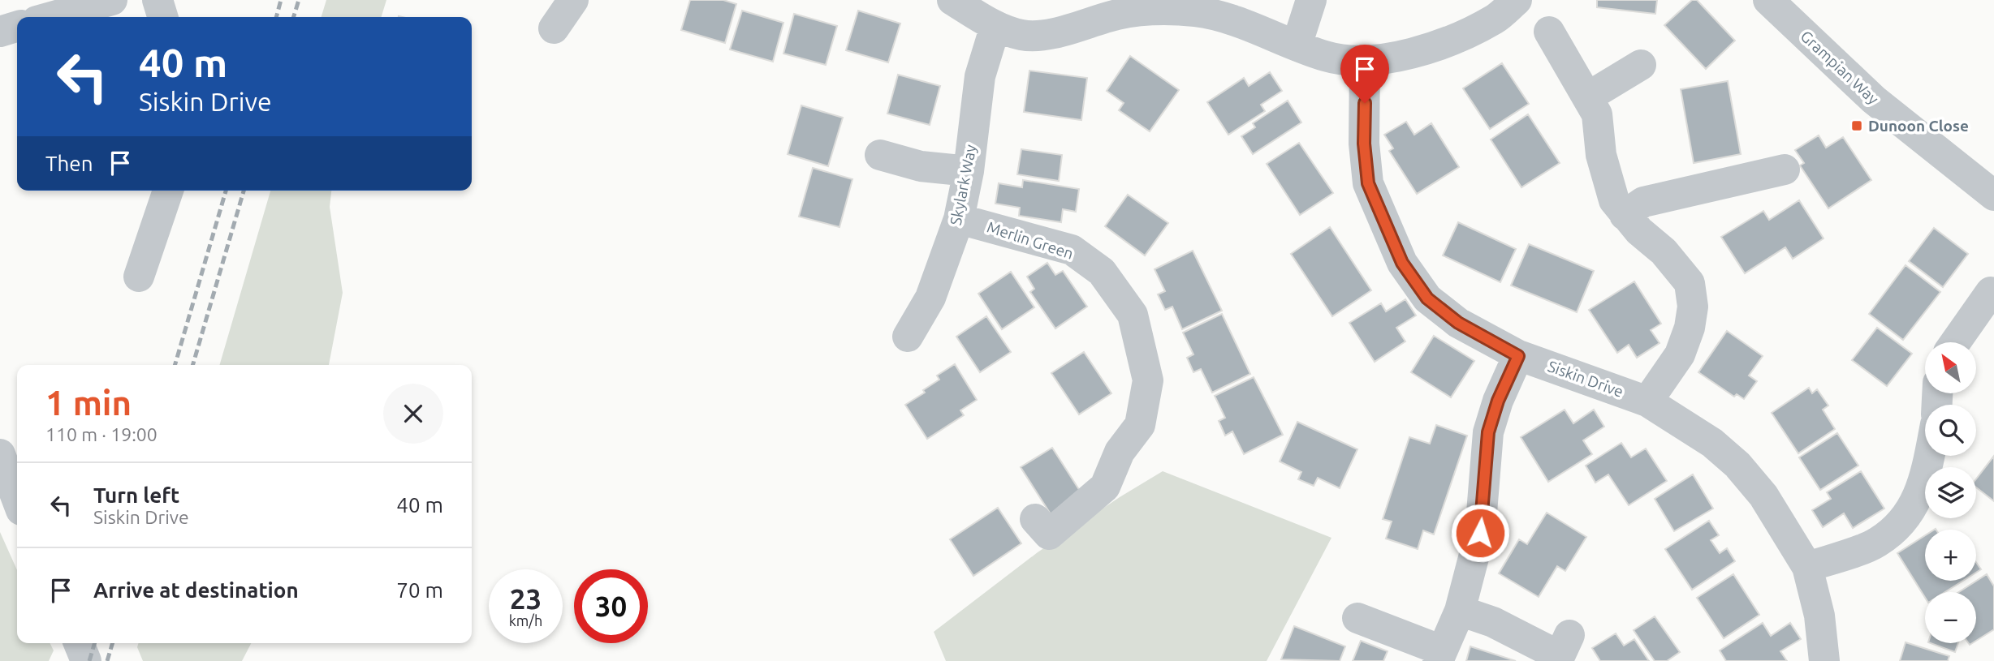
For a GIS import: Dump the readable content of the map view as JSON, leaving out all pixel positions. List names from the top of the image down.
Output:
{
  "streets": {
    "street": [
      "Grampian Way",
      "Skylark Way",
      "Merlin Green",
      "Siskin Drive"
    ]
  },
  "crossings": [
    ["Skylark Way", "Merlin Green"]
  ],
  "places": {
    "transit": ["Dunoon Close"]
  },
  "north": "top left",
  "page": {
    "turn": ["40 m", "Siskin Drive"],
    "then": "Then",
    "map_buttons": ["+", "−"],
    "heading": ["1 min", "110 m · 19:00"],
    "list": [
      {
        "name": "Turn left",
        "note": "Siskin Drive",
        "value": "40 m"
      },
      {
        "name": "Arrive at destination",
        "value": "70 m"
      }
    ],
    "speed": "23 km/h",
    "limit": "30"
  }
}
